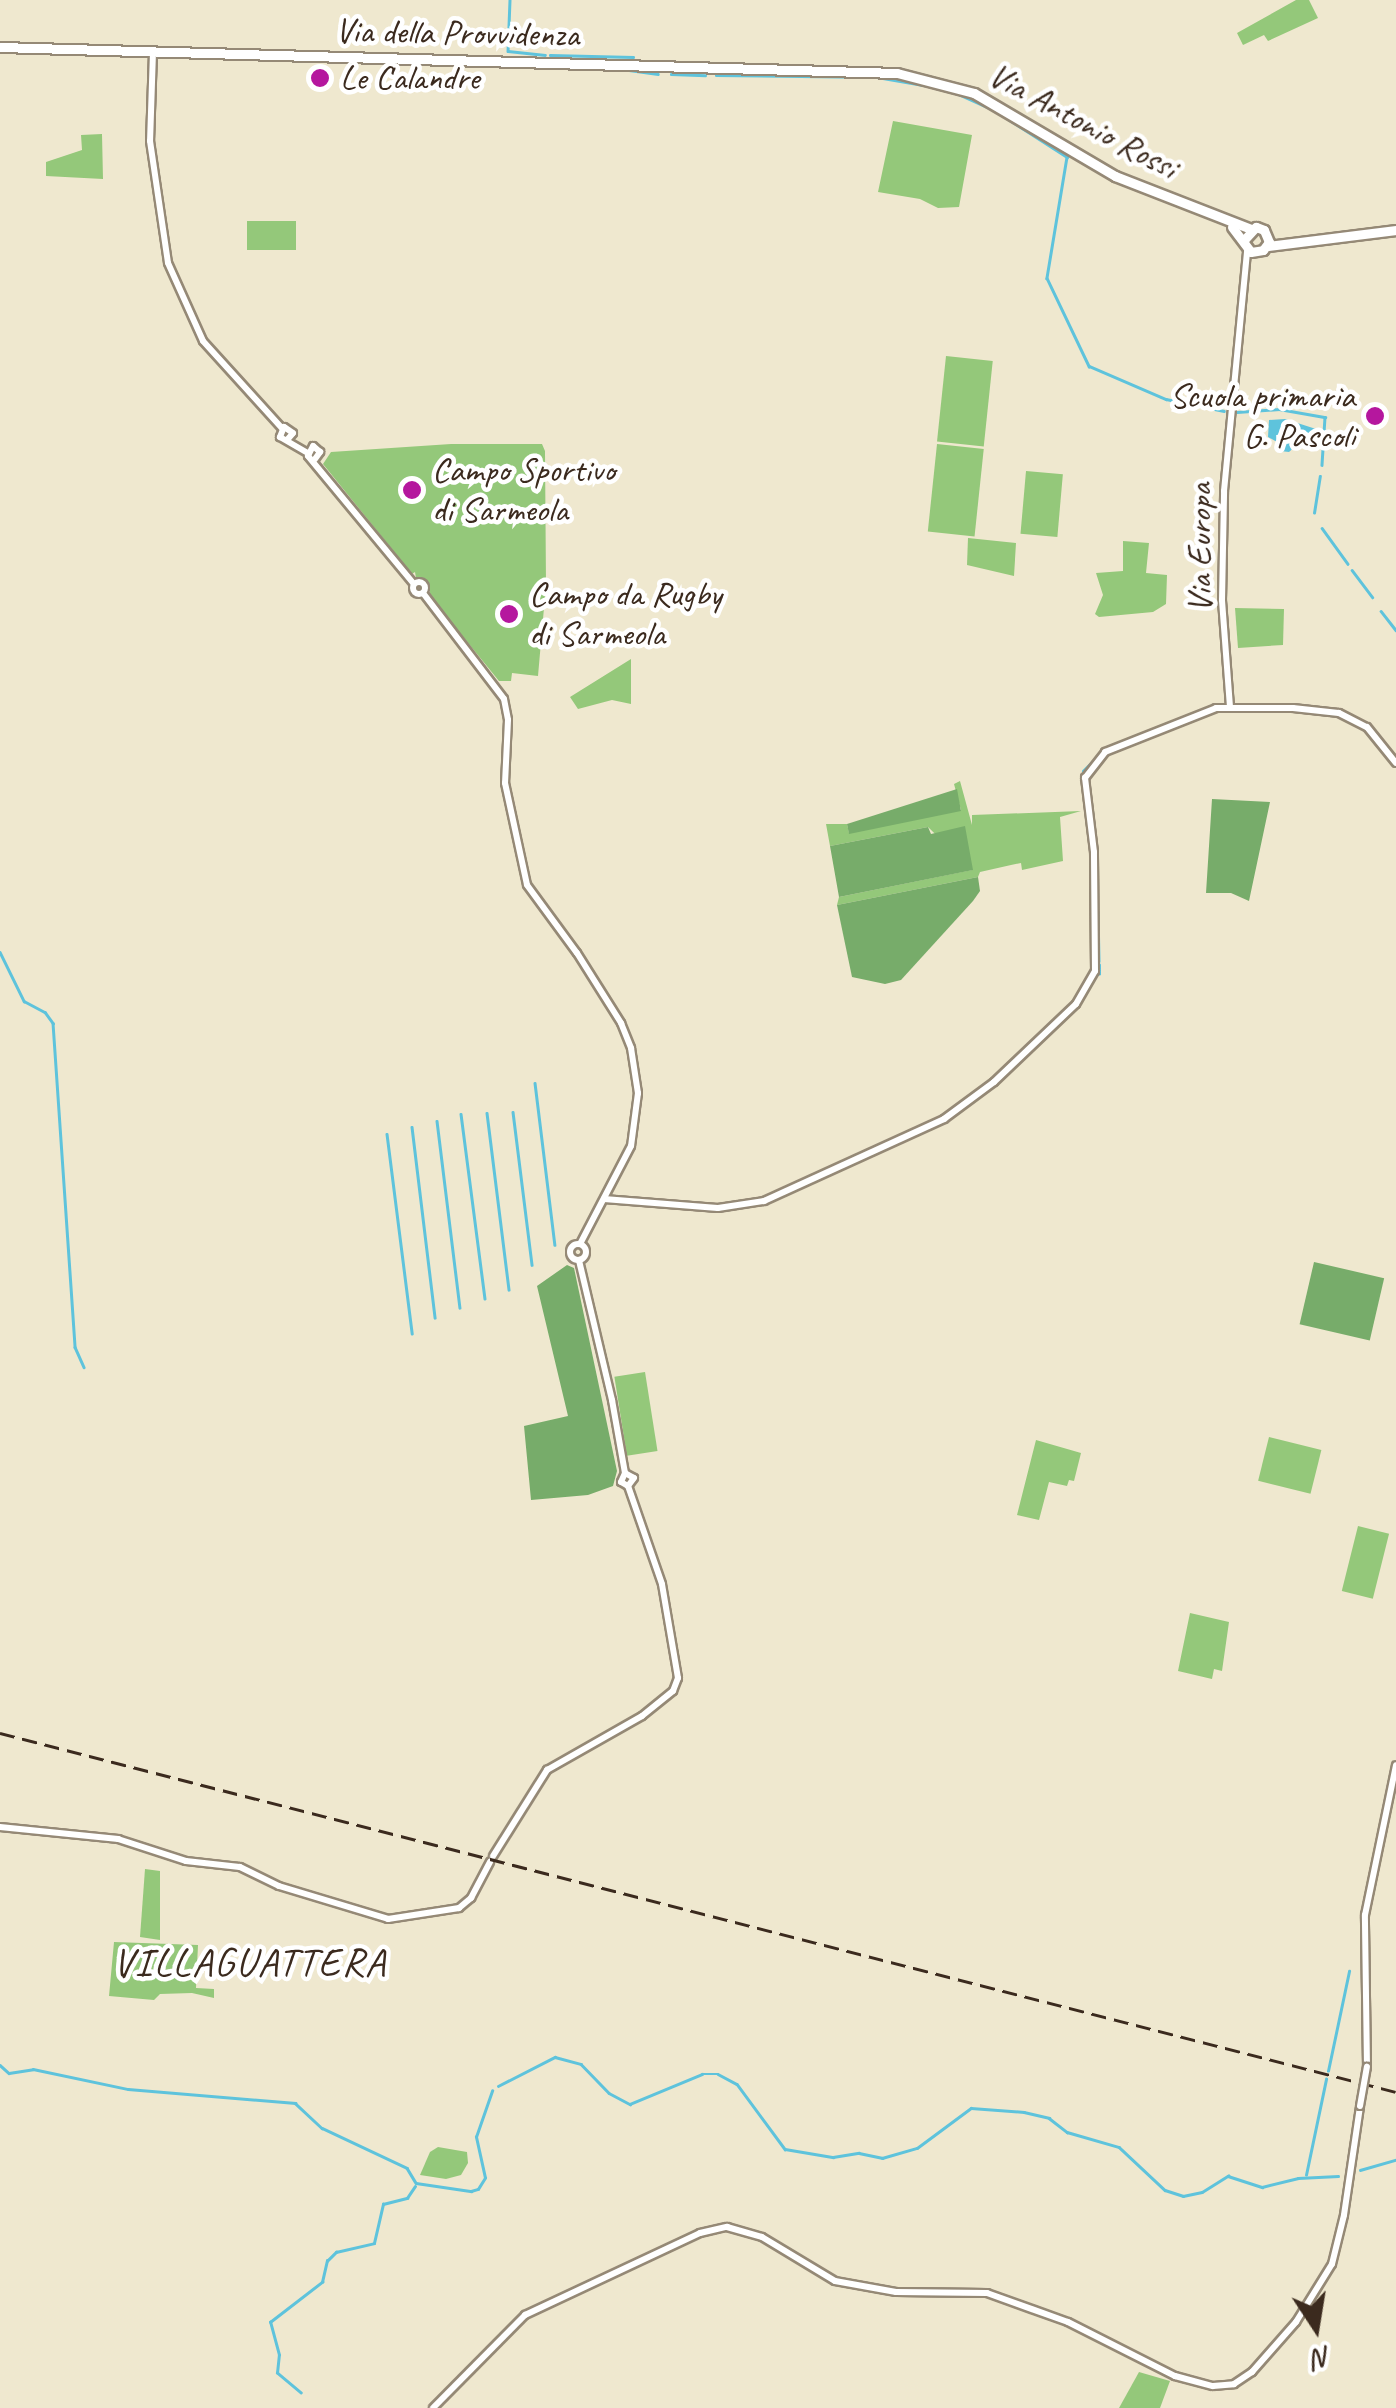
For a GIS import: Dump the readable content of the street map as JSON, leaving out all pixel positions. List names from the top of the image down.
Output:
{
  "streets": {
    "main road": ["Via della Provvidenza", "Via Antonio Rossi"],
    "street": ["Via Europa"]
  },
  "crossings": [
    ["Via della Provvidenza", "Via Antonio Rossi"],
    ["Via Antonio Rossi", "Via Europa"]
  ],
  "districts": ["VILLAGUATTERA"],
  "places": [
    "Le Calandre",
    "Scuola primaria G. Pascoli",
    "Campo Sportivo di Sarmeola",
    "Campo da Rugby di Sarmeola"
  ],
  "north": "bottom"
}
